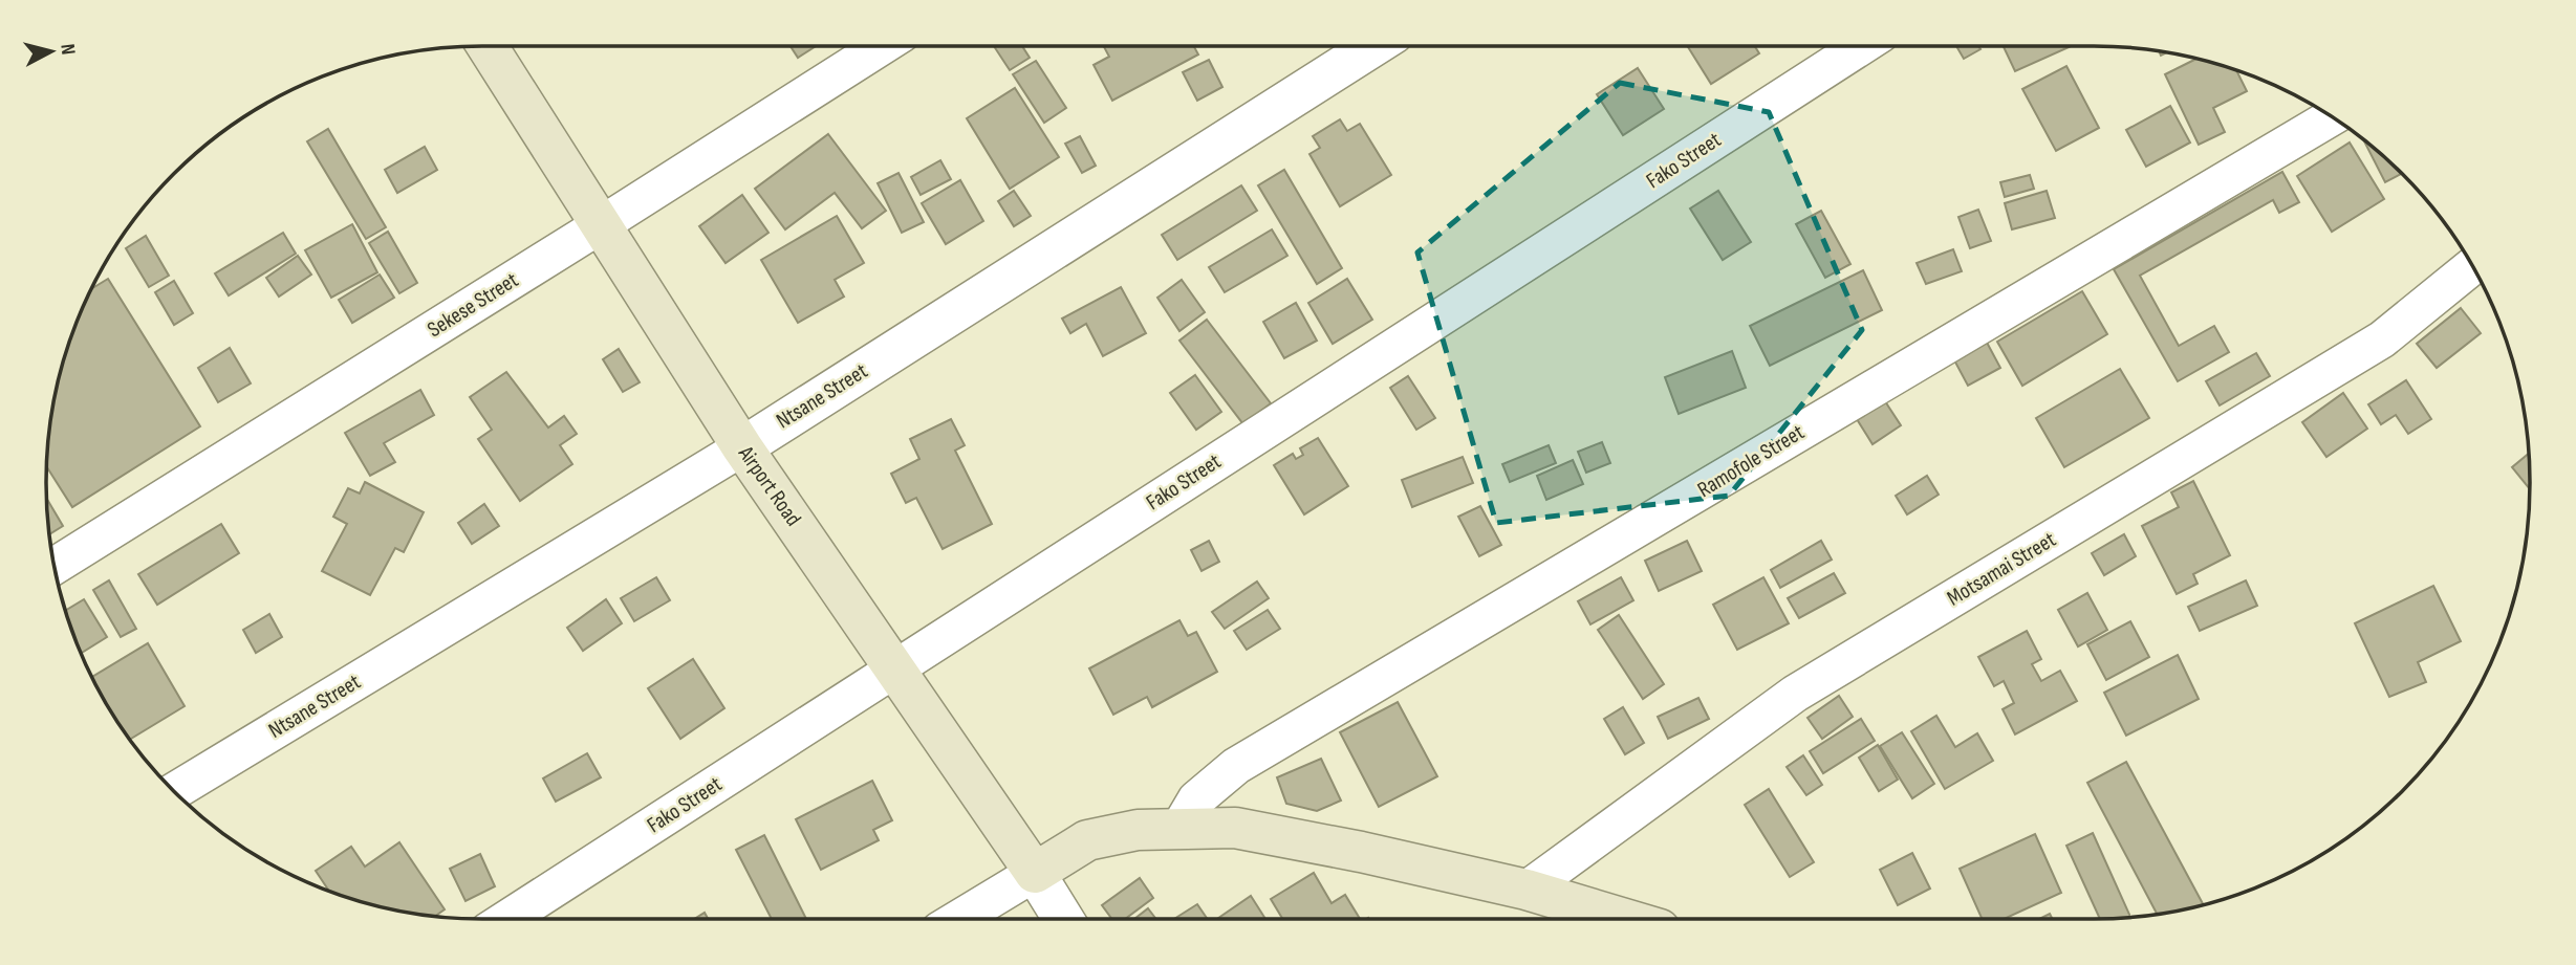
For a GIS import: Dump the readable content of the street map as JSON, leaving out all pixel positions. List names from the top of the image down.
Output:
{
  "streets": {
    "main road": ["Airport Road"],
    "street": [
      "Fako Street",
      "Sekese Street",
      "Ntsane Street",
      "Ramofole Street",
      "Motsamai Street"
    ]
  },
  "crossings": [
    ["Fako Street", "Airport Road"],
    ["Sekese Street", "Airport Road"],
    ["Ntsane Street", "Airport Road"]
  ],
  "north": "right"
}
